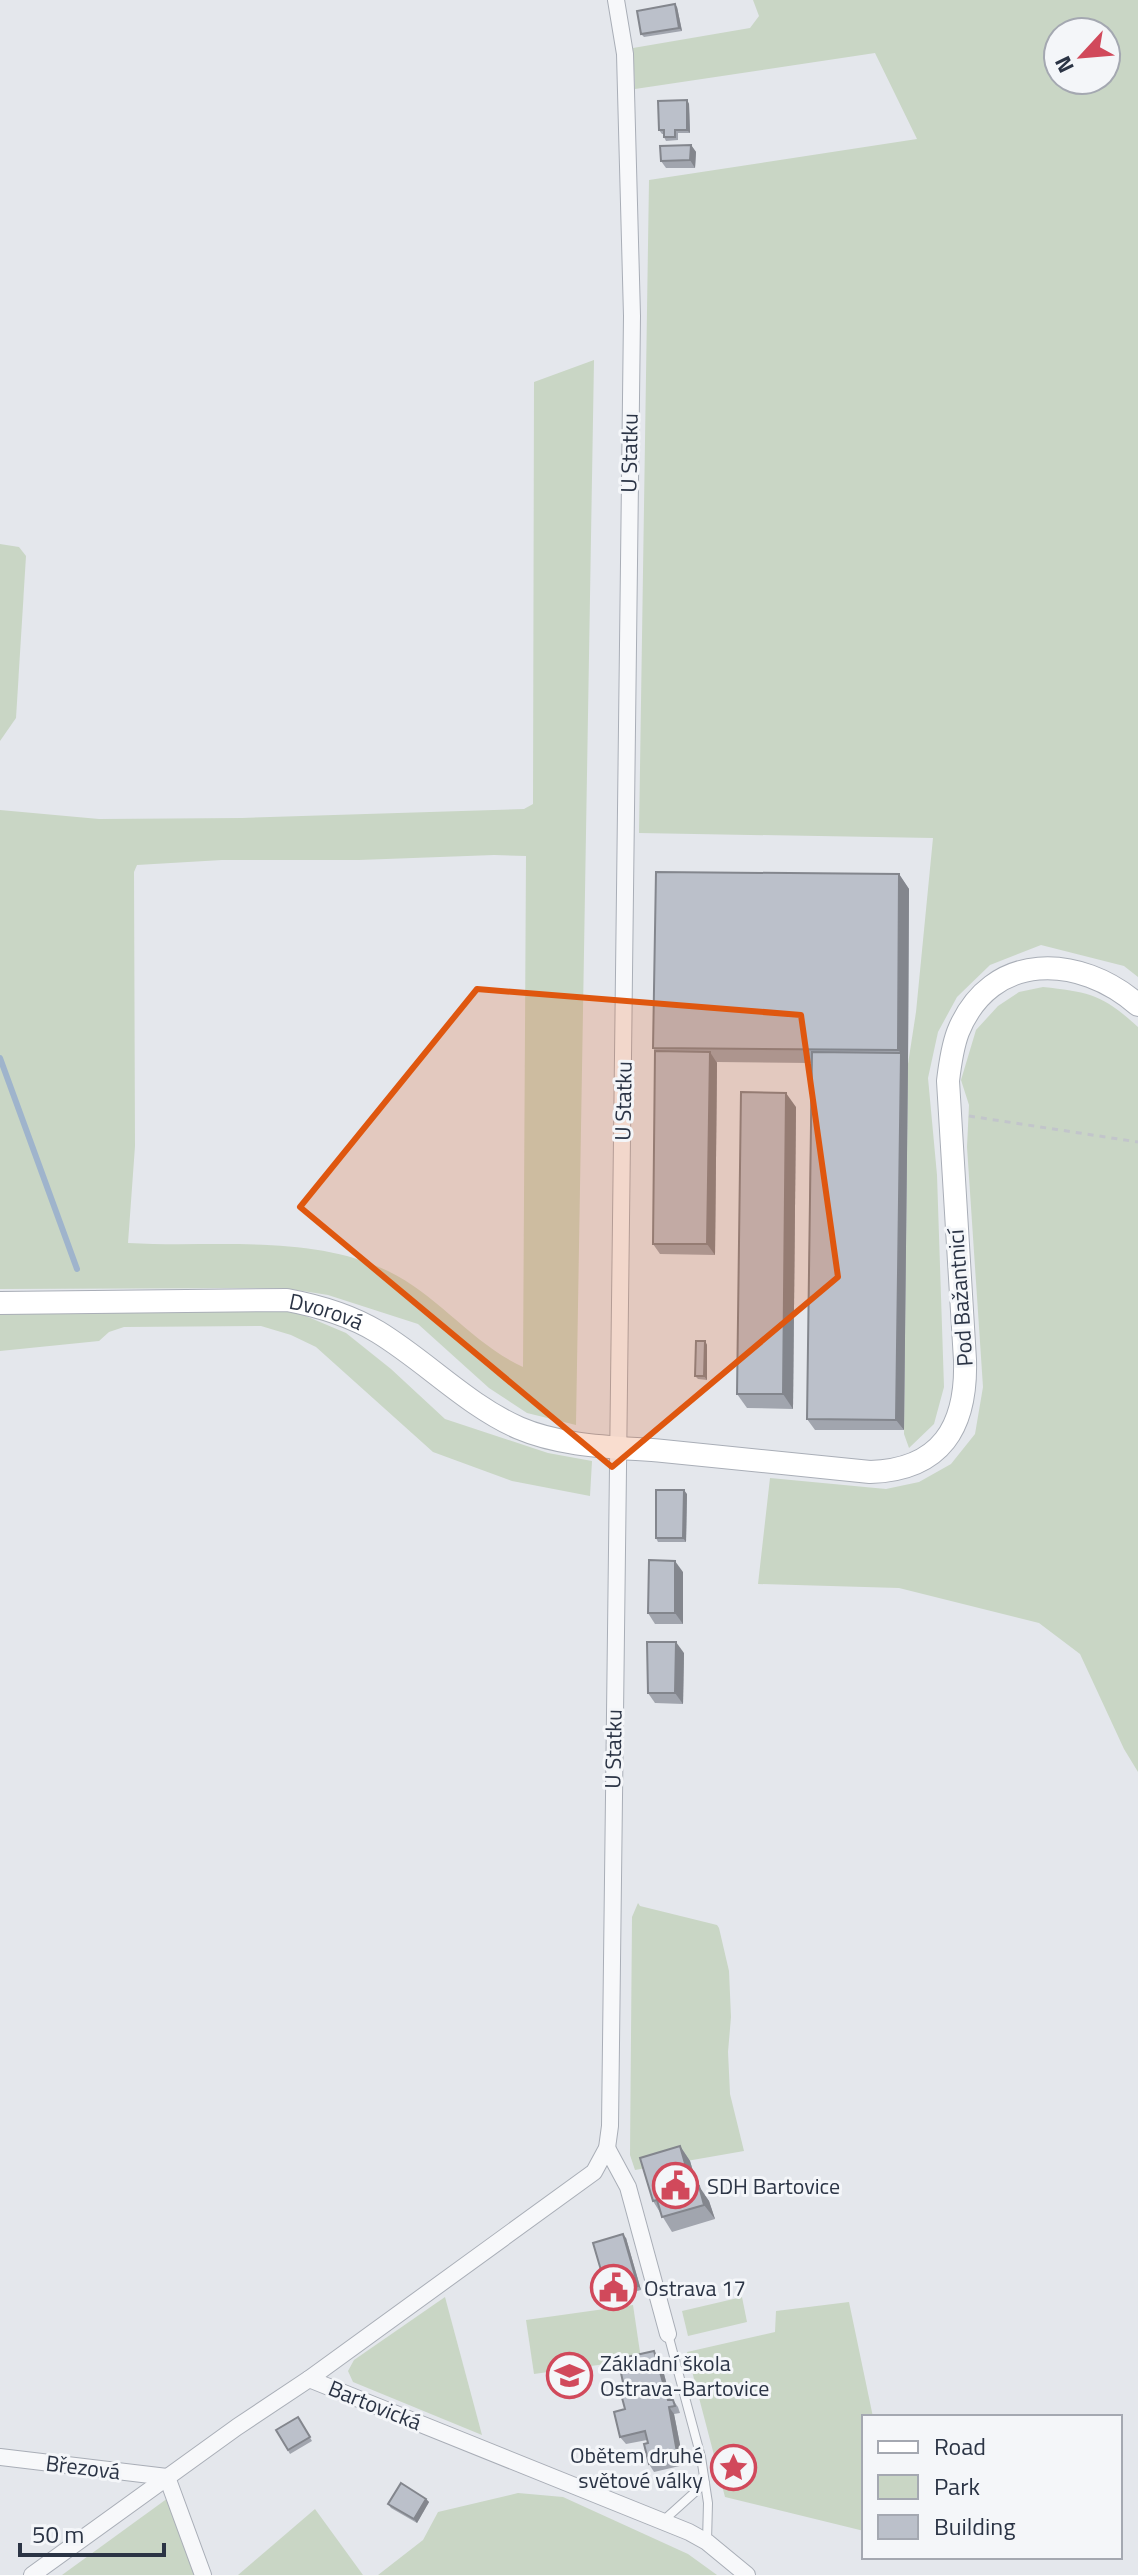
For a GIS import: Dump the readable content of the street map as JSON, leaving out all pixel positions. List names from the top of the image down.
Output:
{
  "streets": {
    "street": [
      "U Statku",
      "Pod Bažantnicí",
      "Dvorová",
      "Bartovická",
      "Březová"
    ]
  },
  "crossings": [
    ["U Statku", "Pod Bažantnicí"],
    ["U Statku", "Dvorová"],
    ["Pod Bažantnicí", "Dvorová"],
    ["Bartovická", "Březová"]
  ],
  "places": {
    "public building": ["SDH Bartovice", "Ostrava 17"],
    "school or university": ["Základní škola Ostrava-Bartovice"],
    "place": ["Obětem druhé světové války"]
  },
  "legend": ["Road", "Park", "Building"],
  "scale_bar": "50 m",
  "north": "bottom left"
}
